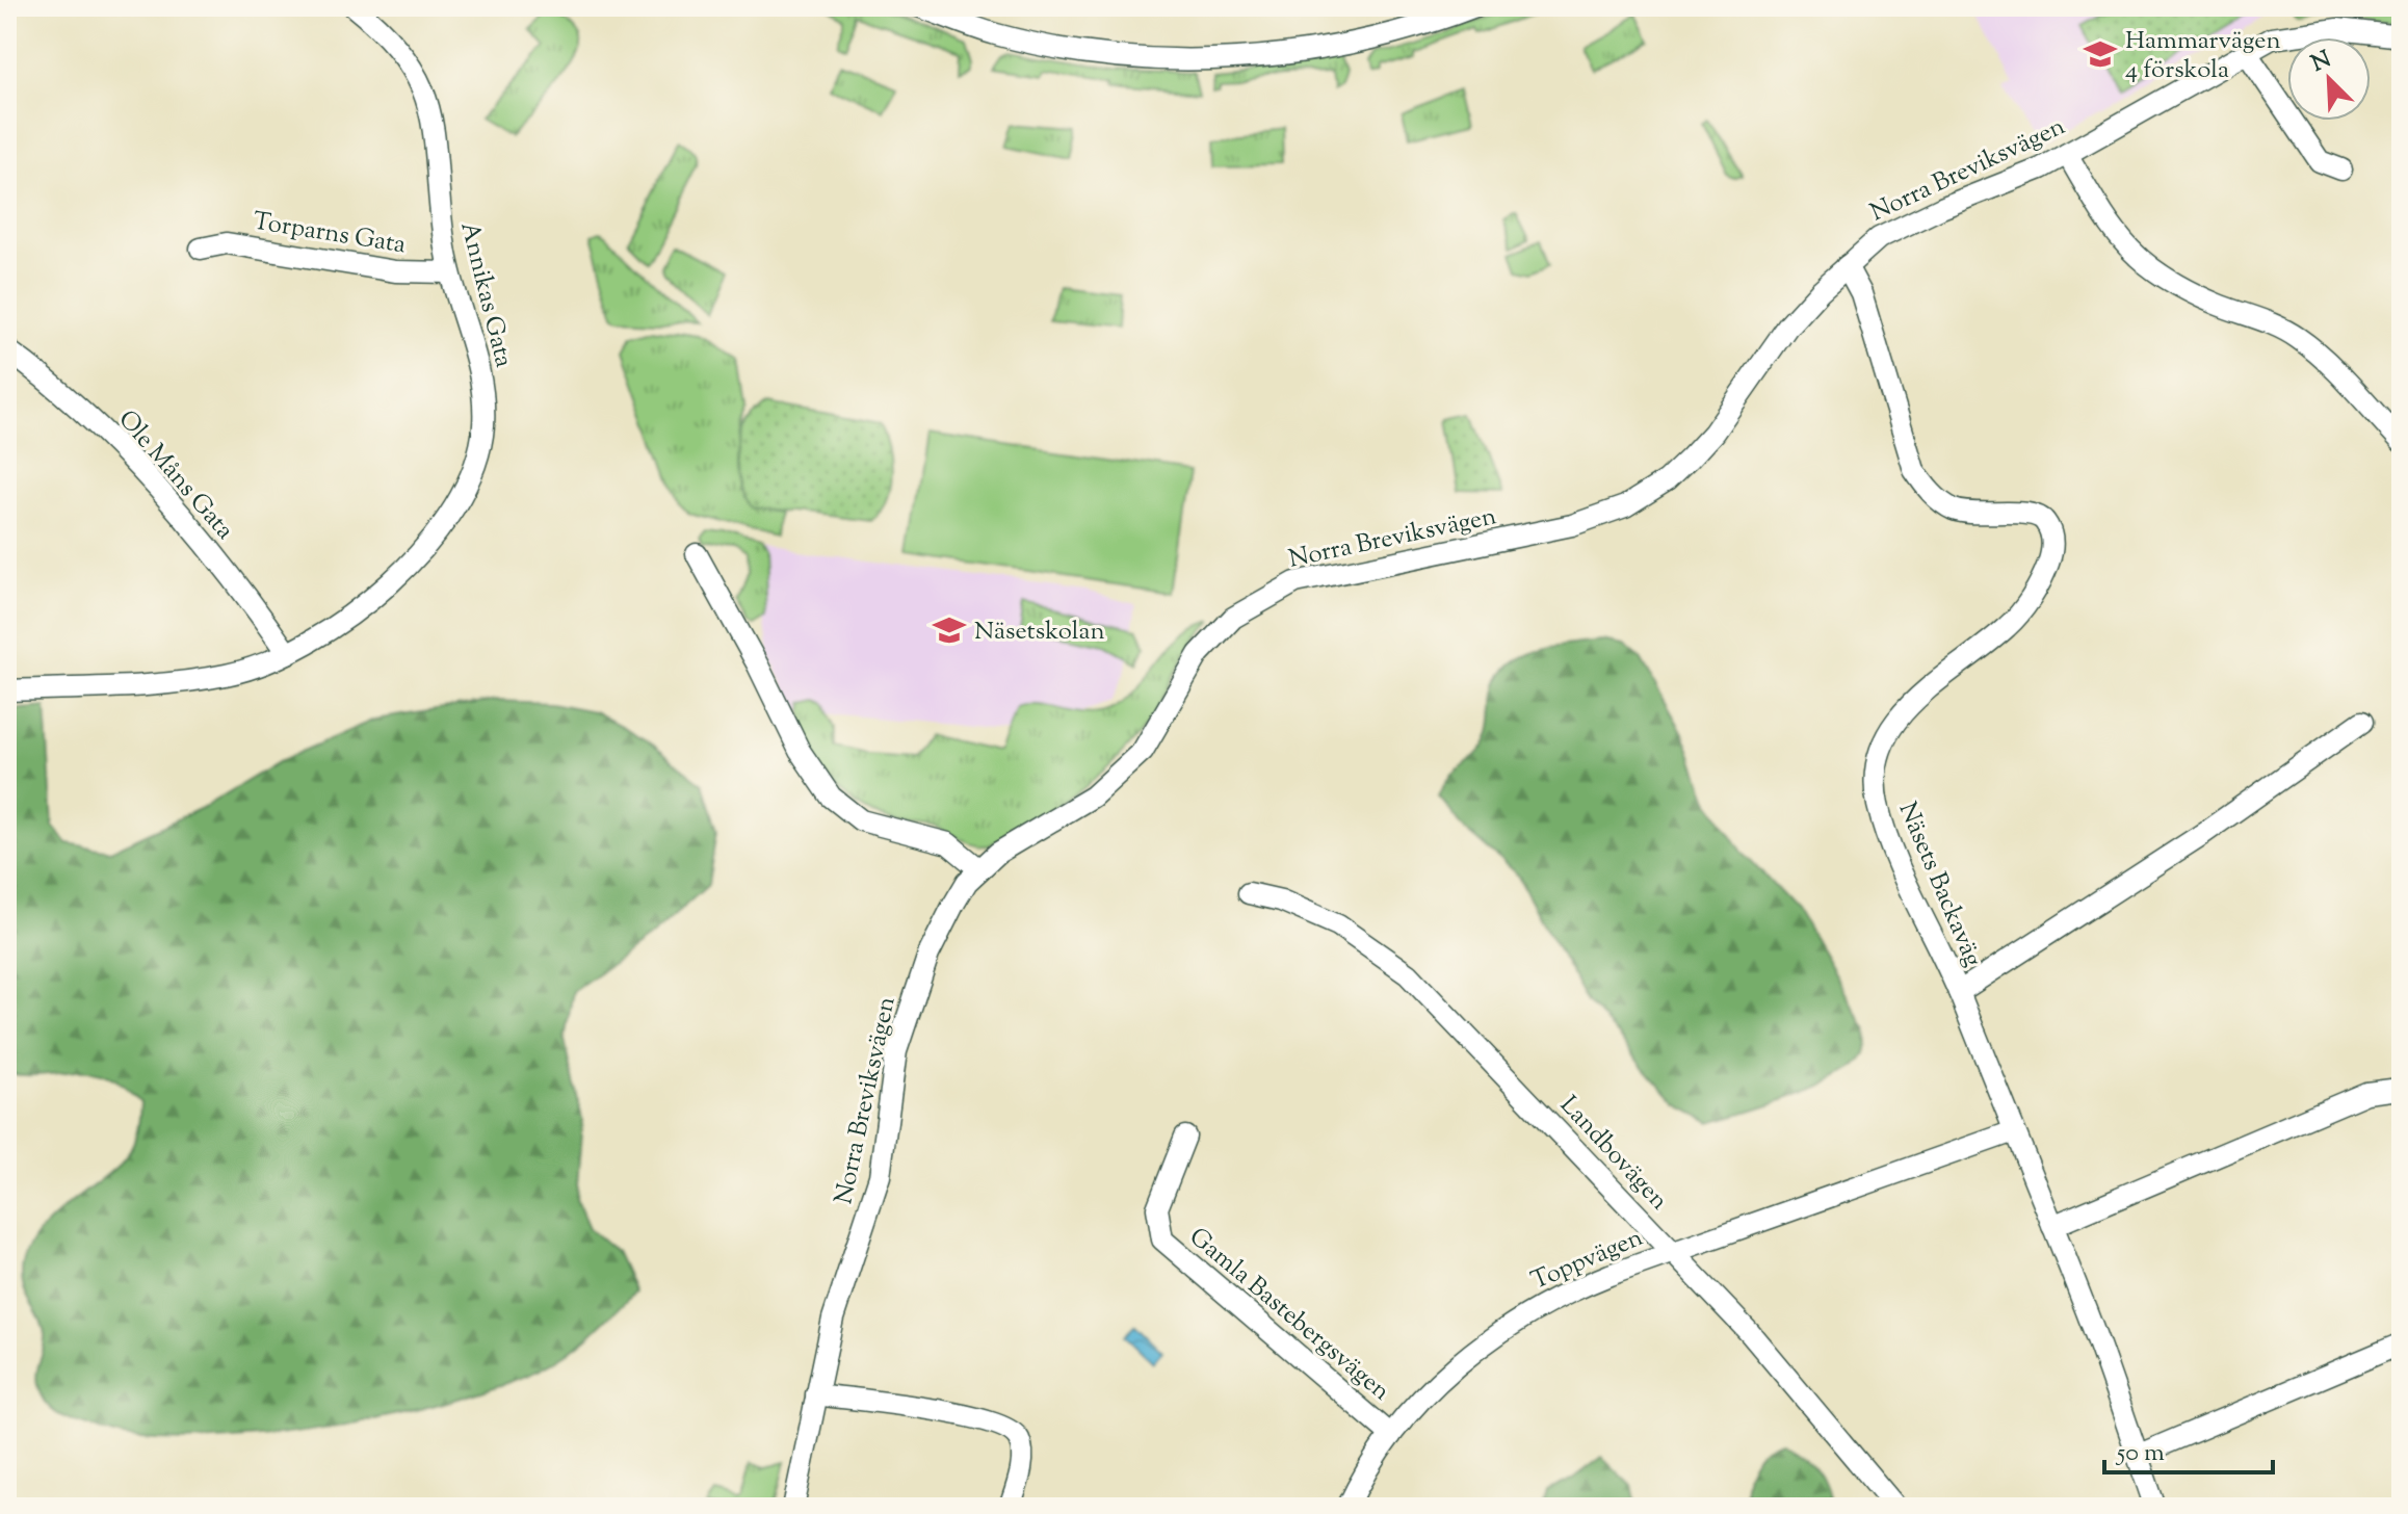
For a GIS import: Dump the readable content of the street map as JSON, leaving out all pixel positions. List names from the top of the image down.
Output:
{
  "streets": {
    "street": [
      "Norra Breviksvägen",
      "Torparns Gata",
      "Annikas Gata",
      "Ole Måns Gata",
      "Näsets Backaväg",
      "Landbovägen",
      "Toppvägen",
      "Gamla Bastebergsvägen"
    ]
  },
  "crossings": [
    ["Norra Breviksvägen", "Näsets Backaväg"],
    ["Torparns Gata", "Annikas Gata"],
    ["Annikas Gata", "Ole Måns Gata"],
    ["Näsets Backaväg", "Toppvägen"],
    ["Landbovägen", "Toppvägen"],
    ["Toppvägen", "Gamla Bastebergsvägen"]
  ],
  "places": {
    "school or university": ["Hammarvägen 4 förskola", "Näsetskolan"]
  },
  "scale_bar": "50 m",
  "north": "top left"
}
